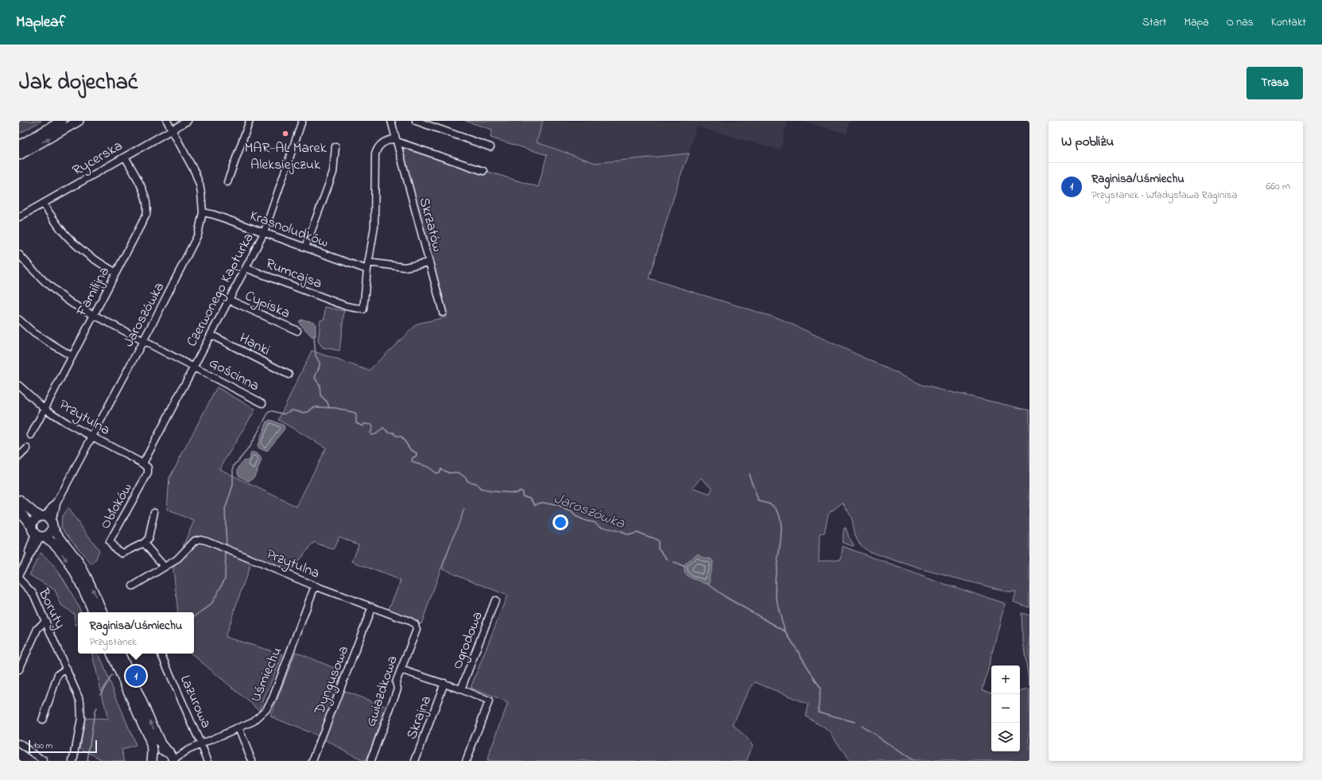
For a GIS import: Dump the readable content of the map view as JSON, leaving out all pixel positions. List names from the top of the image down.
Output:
{
  "streets": {
    "street": [
      "Rycerska",
      "Skrzatów",
      "Krasnoludków",
      "Rumcajsa",
      "Czerwonego Kapturka",
      "Familijna",
      "Cypiska",
      "Jaroszówka",
      "Hanki",
      "Gościnna",
      "Przytulna",
      "Obłoków",
      "Boruty",
      "Ogrodowa",
      "Uśmiechu",
      "Dyngusowa",
      "Gwiazdkowa",
      "Lazurowa",
      "Skrajna"
    ]
  },
  "crossings": [
    ["Rycerska", "Familijna"],
    ["Rycerska", "Jaroszówka"],
    ["Skrzatów", "Krasnoludków"],
    ["Krasnoludków", "Rumcajsa"],
    ["Krasnoludków", "Czerwonego Kapturka"],
    ["Krasnoludków", "Jaroszówka"],
    ["Rumcajsa", "Czerwonego Kapturka"],
    ["Czerwonego Kapturka", "Cypiska"],
    ["Czerwonego Kapturka", "Hanki"],
    ["Czerwonego Kapturka", "Gościnna"],
    ["Czerwonego Kapturka", "Przytulna"],
    ["Czerwonego Kapturka", "Obłoków"],
    ["Familijna", "Gościnna"],
    ["Familijna", "Przytulna"],
    ["Jaroszówka", "Gościnna"],
    ["Jaroszówka", "Przytulna"],
    ["Przytulna", "Obłoków"],
    ["Przytulna", "Uśmiechu"],
    ["Przytulna", "Dyngusowa"],
    ["Przytulna", "Gwiazdkowa"],
    ["Ogrodowa", "Gwiazdkowa"],
    ["Ogrodowa", "Skrajna"],
    ["Uśmiechu", "Lazurowa"]
  ],
  "water": ["Jaroszówka"],
  "places": ["MAR-AL Marek Aleksiejczuk"],
  "scale_bar": "100 m",
  "page": {
    "header": "Mapleaf",
    "nav": [
      "Start",
      "Mapa",
      "O nas",
      "Kontakt"
    ],
    "title": "Jak dojechać",
    "buttons": "Trasa",
    "heading": "W pobliżu",
    "list": [
      {
        "mark": "1",
        "name": "Raginisa/Uśmiechu",
        "note": "Przystanek · Władysława Raginisa",
        "value": "660 m"
      }
    ],
    "popup": ["Raginisa/Uśmiechu", "Przystanek"],
    "pins": "1",
    "map_buttons": ["+", "−"],
    "scale": "100 m"
  }
}
